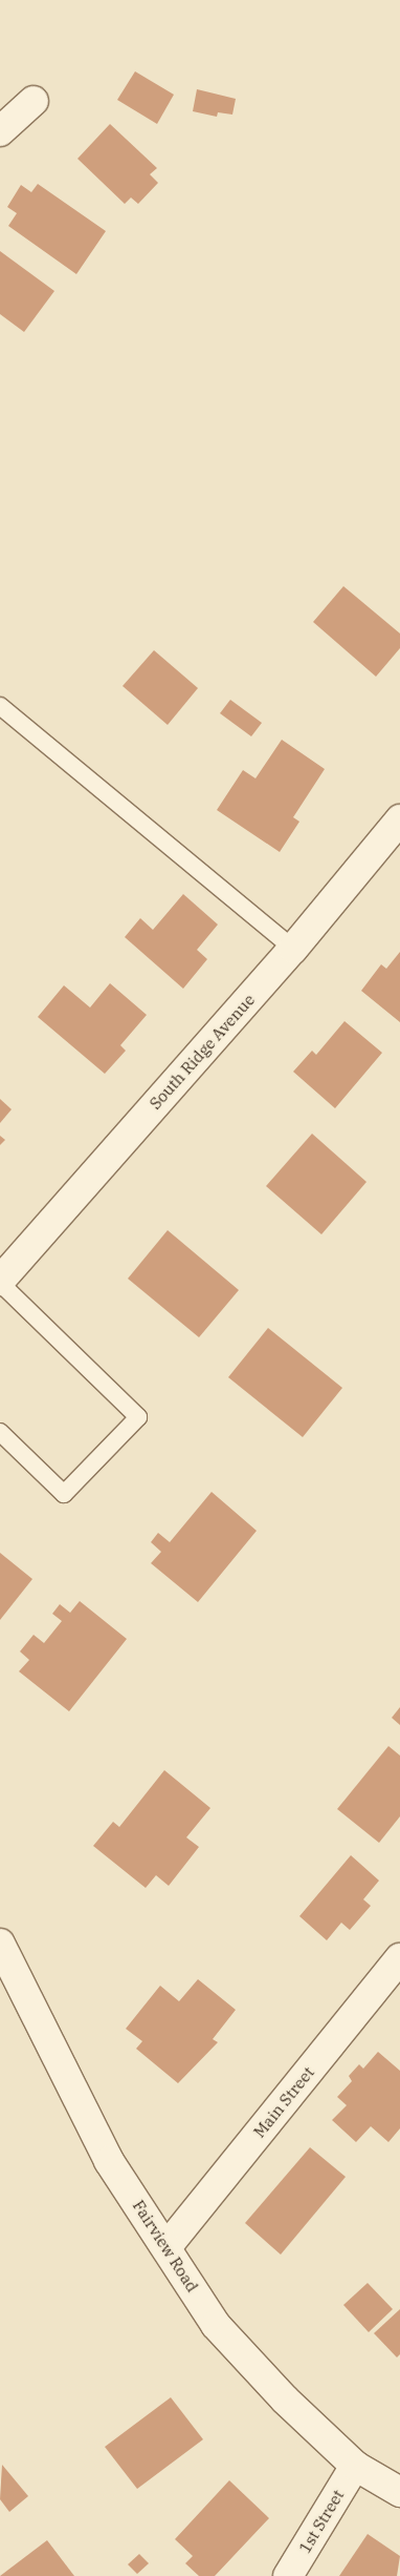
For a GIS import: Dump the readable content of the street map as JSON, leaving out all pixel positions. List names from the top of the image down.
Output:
{
  "streets": {
    "street": [
      "South Ridge Avenue",
      "Main Street",
      "Fairview Road",
      "1st Street"
    ]
  },
  "crossings": [
    ["Main Street", "Fairview Road"],
    ["Fairview Road", "1st Street"]
  ]
}
